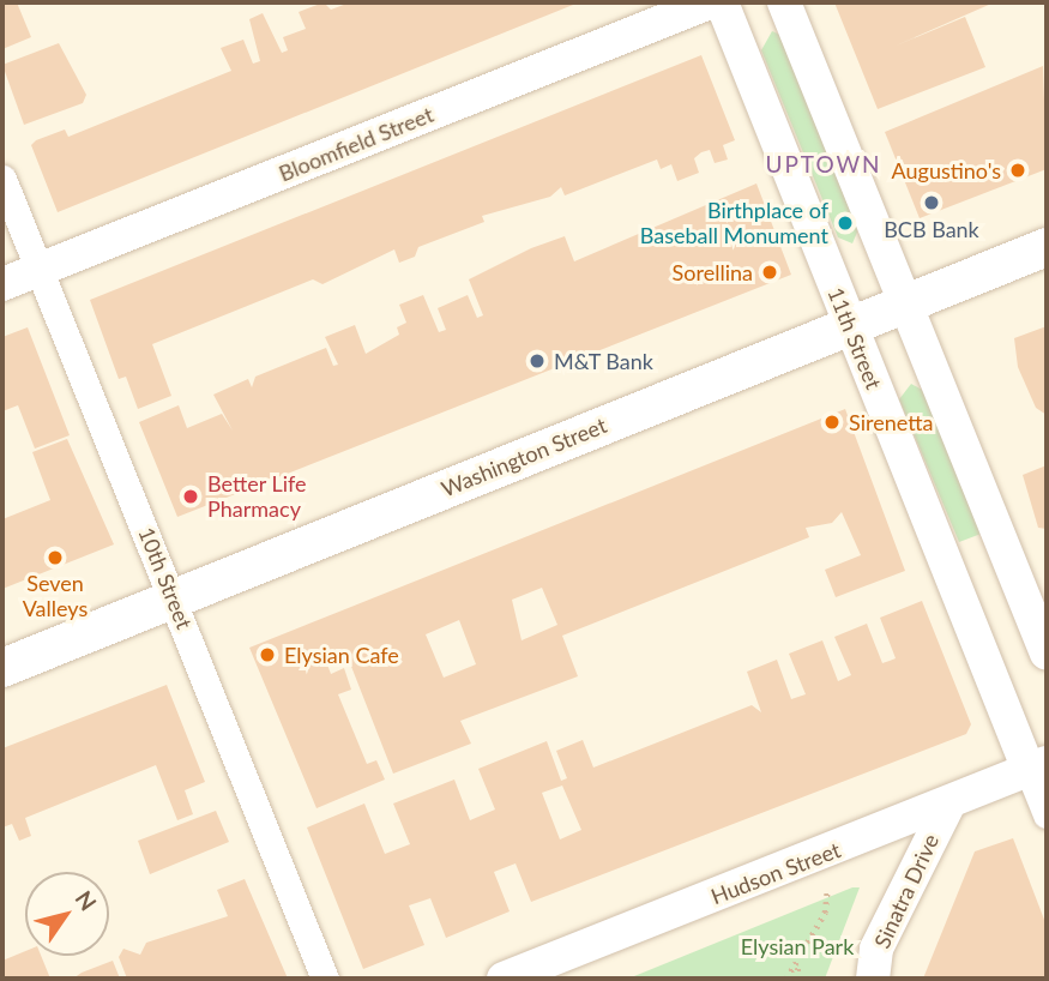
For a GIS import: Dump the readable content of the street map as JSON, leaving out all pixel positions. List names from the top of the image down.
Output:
{
  "streets": {
    "main road": ["Washington Street"],
    "street": [
      "Bloomfield Street",
      "11th Street",
      "10th Street",
      "Hudson Street",
      "Sinatra Drive"
    ]
  },
  "crossings": [
    ["Bloomfield Street", "10th Street"],
    ["11th Street", "Washington Street"],
    ["11th Street", "Hudson Street"],
    ["Washington Street", "10th Street"],
    ["Hudson Street", "Sinatra Drive"]
  ],
  "districts": ["UPTOWN"],
  "parks": ["Elysian Park"],
  "places": [
    "Augustino's",
    "BCB Bank",
    "Birthplace of Baseball Monument",
    "Sorellina",
    "M&T Bank",
    "Sirenetta",
    "Better Life Pharmacy",
    "Seven Valleys",
    "Elysian Cafe"
  ],
  "north": "top right"
}
